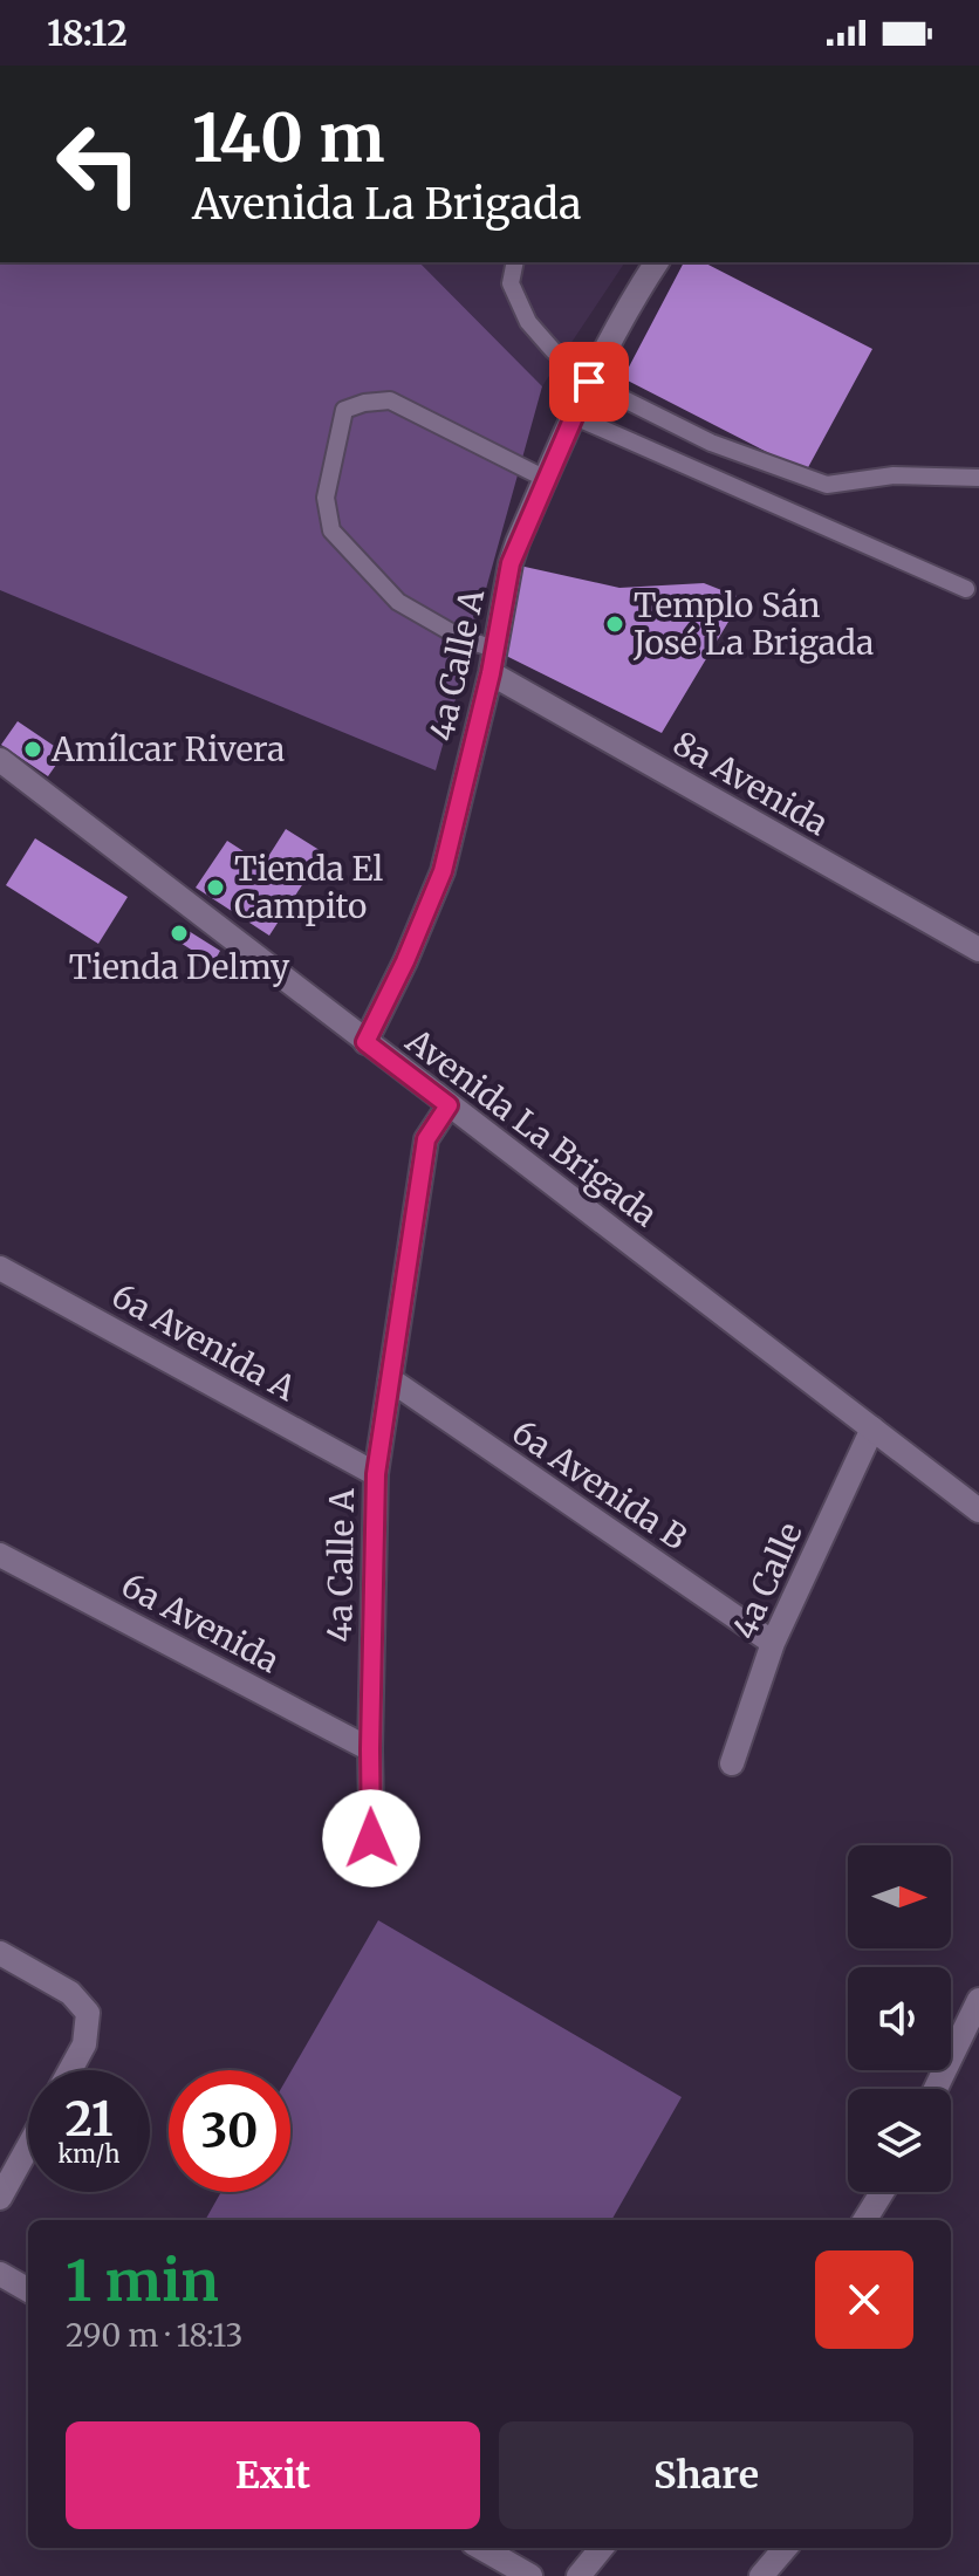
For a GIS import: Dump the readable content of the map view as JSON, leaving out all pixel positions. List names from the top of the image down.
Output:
{
  "streets": {
    "street": [
      "4a Calle A",
      "8a Avenida",
      "Avenida La Brigada",
      "6a Avenida A",
      "6a Avenida B",
      "4a Calle",
      "6a Avenida"
    ]
  },
  "crossings": [
    ["4a Calle A", "8a Avenida"],
    ["4a Calle A", "Avenida La Brigada"],
    ["4a Calle A", "6a Avenida A"],
    ["4a Calle A", "6a Avenida B"],
    ["4a Calle A", "6a Avenida"],
    ["Avenida La Brigada", "4a Calle"],
    ["6a Avenida B", "4a Calle"]
  ],
  "places": [
    "Templo Sán José La Brigada",
    "Amílcar Rivera",
    "Tienda El Campito",
    "Tienda Delmy"
  ],
  "north": "right",
  "page": {
    "status": "18:12",
    "turn": ["140 m", "Avenida La Brigada"],
    "speed": "21 km/h",
    "limit": "30",
    "heading": ["1 min", "290 m · 18:13"],
    "buttons": ["Exit", "Share"]
  }
}
